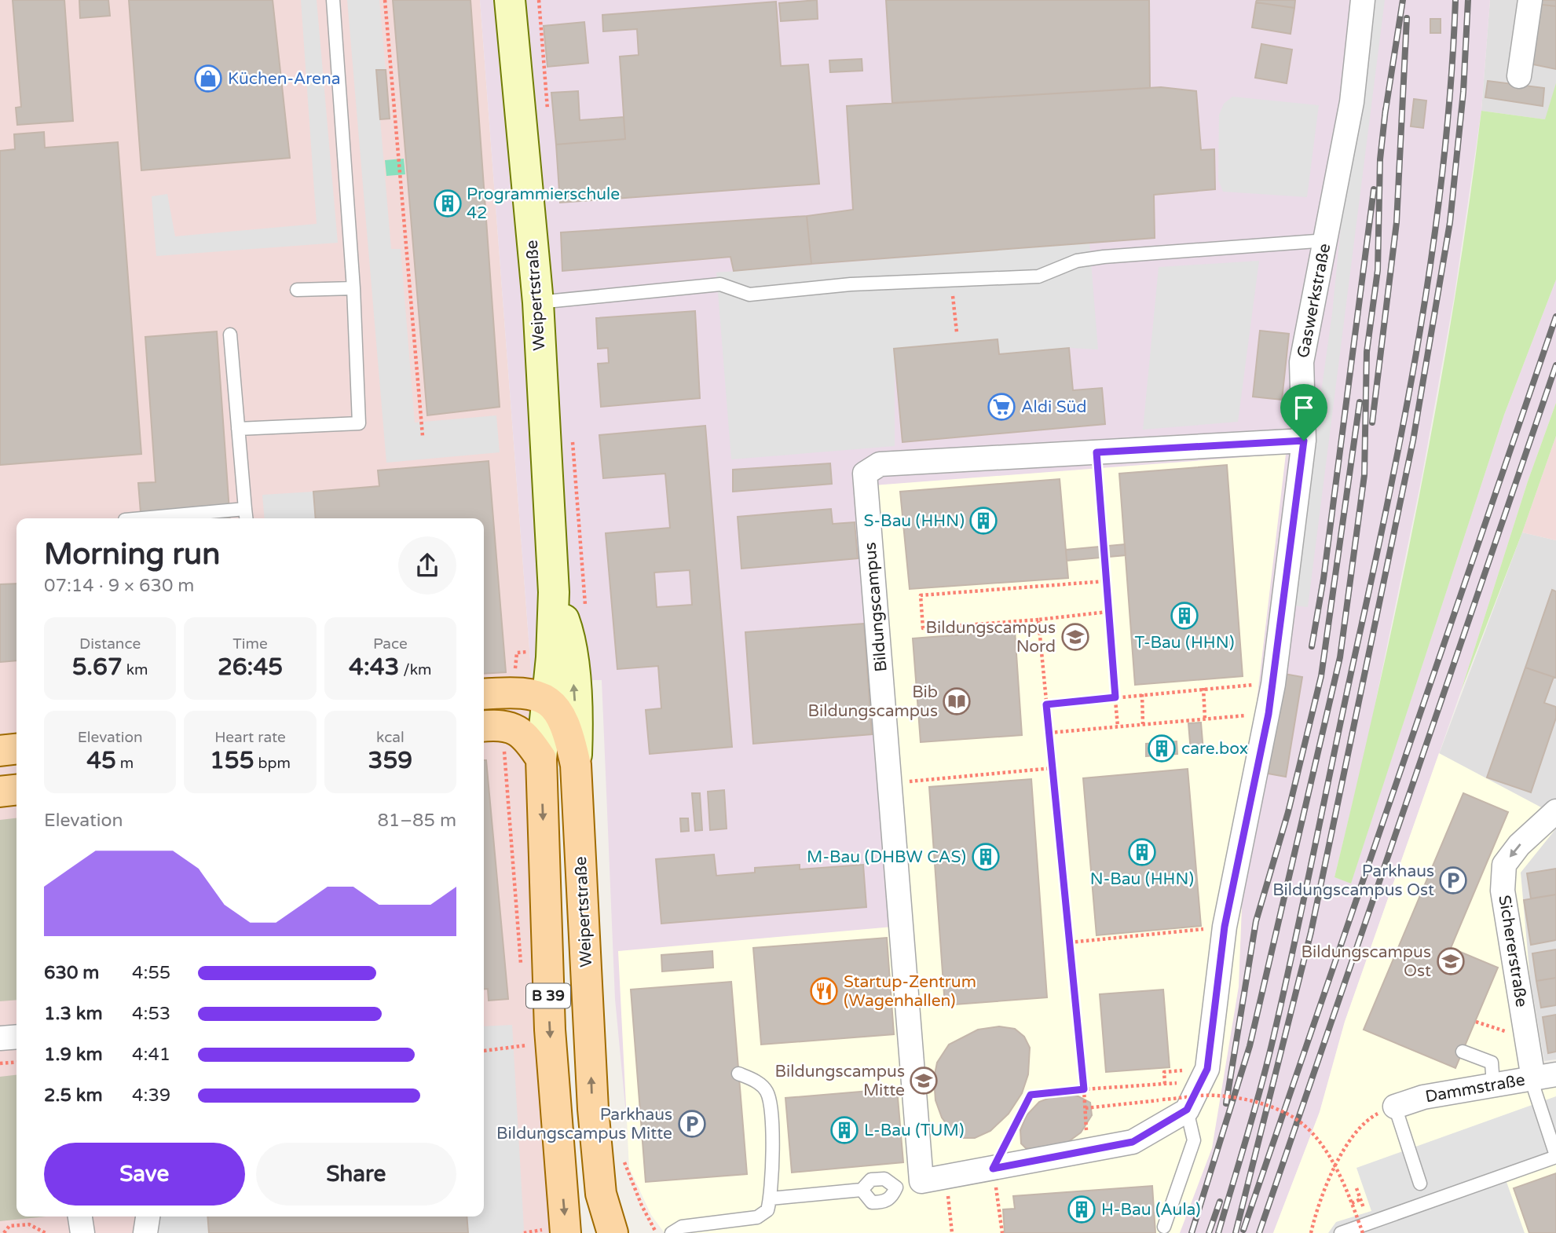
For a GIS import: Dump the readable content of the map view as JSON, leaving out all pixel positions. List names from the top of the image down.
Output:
{
  "streets": {
    "main road": ["Weipertstraße", "B 39"],
    "street": [
      "Gaswerkstraße",
      "Bildungscampus",
      "Sichererstraße",
      "Dammstraße"
    ]
  },
  "crossings": [
    ["Weipertstraße", "B 39"],
    ["Gaswerkstraße", "Bildungscampus"],
    ["Sichererstraße", "Dammstraße"]
  ],
  "one_way": ["Sichererstraße"],
  "places": {
    "shop": ["Küchen-Arena"],
    "building": [
      "Programmierschule 42",
      "S-Bau (HHN)",
      "T-Bau (HHN)",
      "care.box",
      "N-Bau (HHN)",
      "M-Bau (DHBW CAS)",
      "L-Bau (TUM)",
      "H-Bau (Aula)"
    ],
    "supermarket": ["Aldi Süd"],
    "school or university": ["Bildungscampus Nord", "Bildungscampus Ost", "Bildungscampus Mitte"],
    "library": ["Bib Bildungscampus"],
    "parking": ["Parkhaus Bildungscampus Ost", "Parkhaus Bildungscampus Mitte"],
    "restaurant": ["Startup-Zentrum (Wagenhallen)"]
  },
  "page": {
    "heading": ["Morning run", "07:14 · 9 × 630 m"],
    "stats": [
      ["Distance", "5.67 km"],
      ["Time", "26:45"],
      ["Pace", "4:43 /km"],
      ["Elevation", "45 m"],
      ["Heart rate", "155 bpm"],
      ["kcal", "359"]
    ],
    "chart": ["Elevation", "81–85 m"],
    "list": [
      {
        "name": "630 m",
        "note": "4:55"
      },
      {
        "name": "1.3 km",
        "note": "4:53"
      },
      {
        "name": "1.9 km",
        "note": "4:41"
      },
      {
        "name": "2.5 km",
        "note": "4:39"
      }
    ],
    "buttons": ["Save", "Share"]
  }
}
